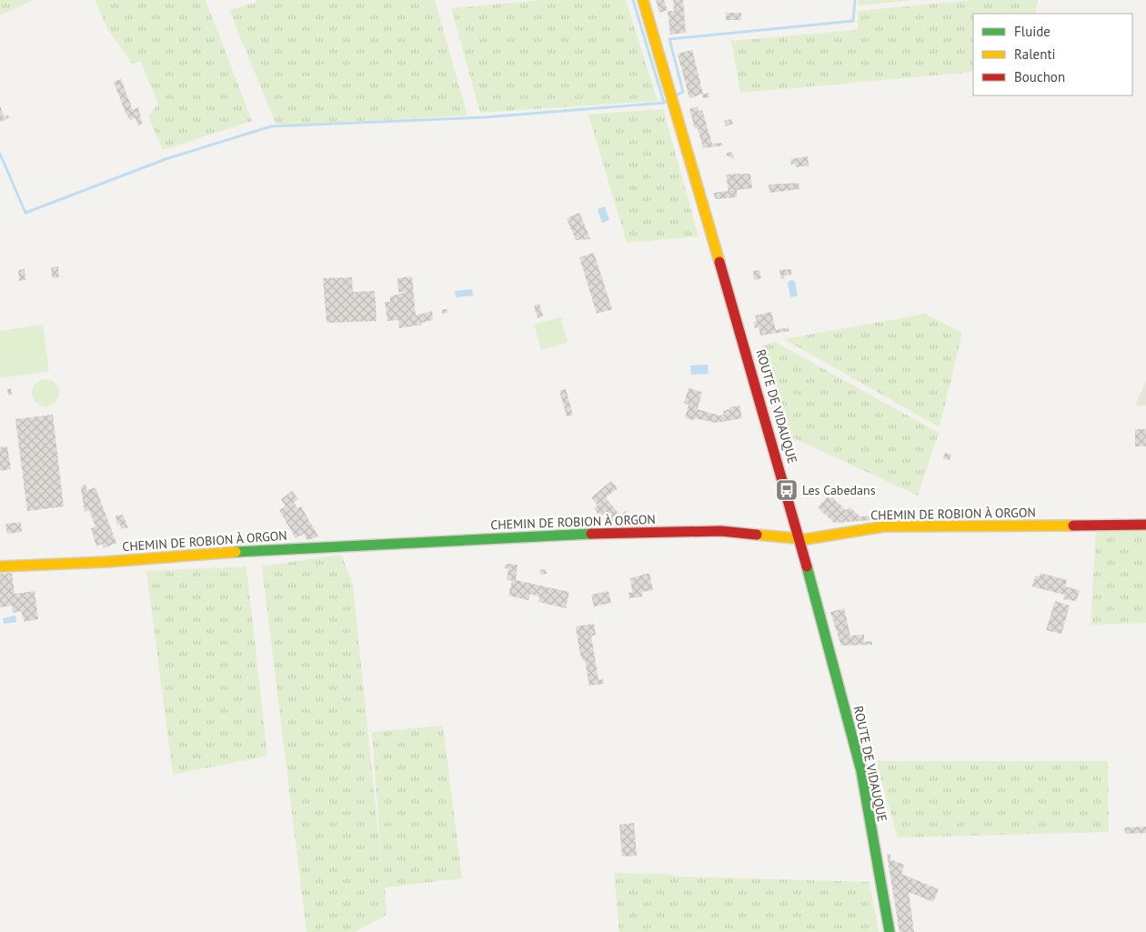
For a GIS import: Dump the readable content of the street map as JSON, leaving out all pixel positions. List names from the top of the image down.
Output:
{
  "streets": {
    "street": ["ROUTE DE VIDAUQUE", "CHEMIN DE ROBION À ORGON"]
  },
  "crossings": [
    ["ROUTE DE VIDAUQUE", "CHEMIN DE ROBION À ORGON"]
  ],
  "places": {
    "bus stop": ["Les Cabedans"]
  },
  "legend": ["Fluide", "Ralenti", "Bouchon"]
}
